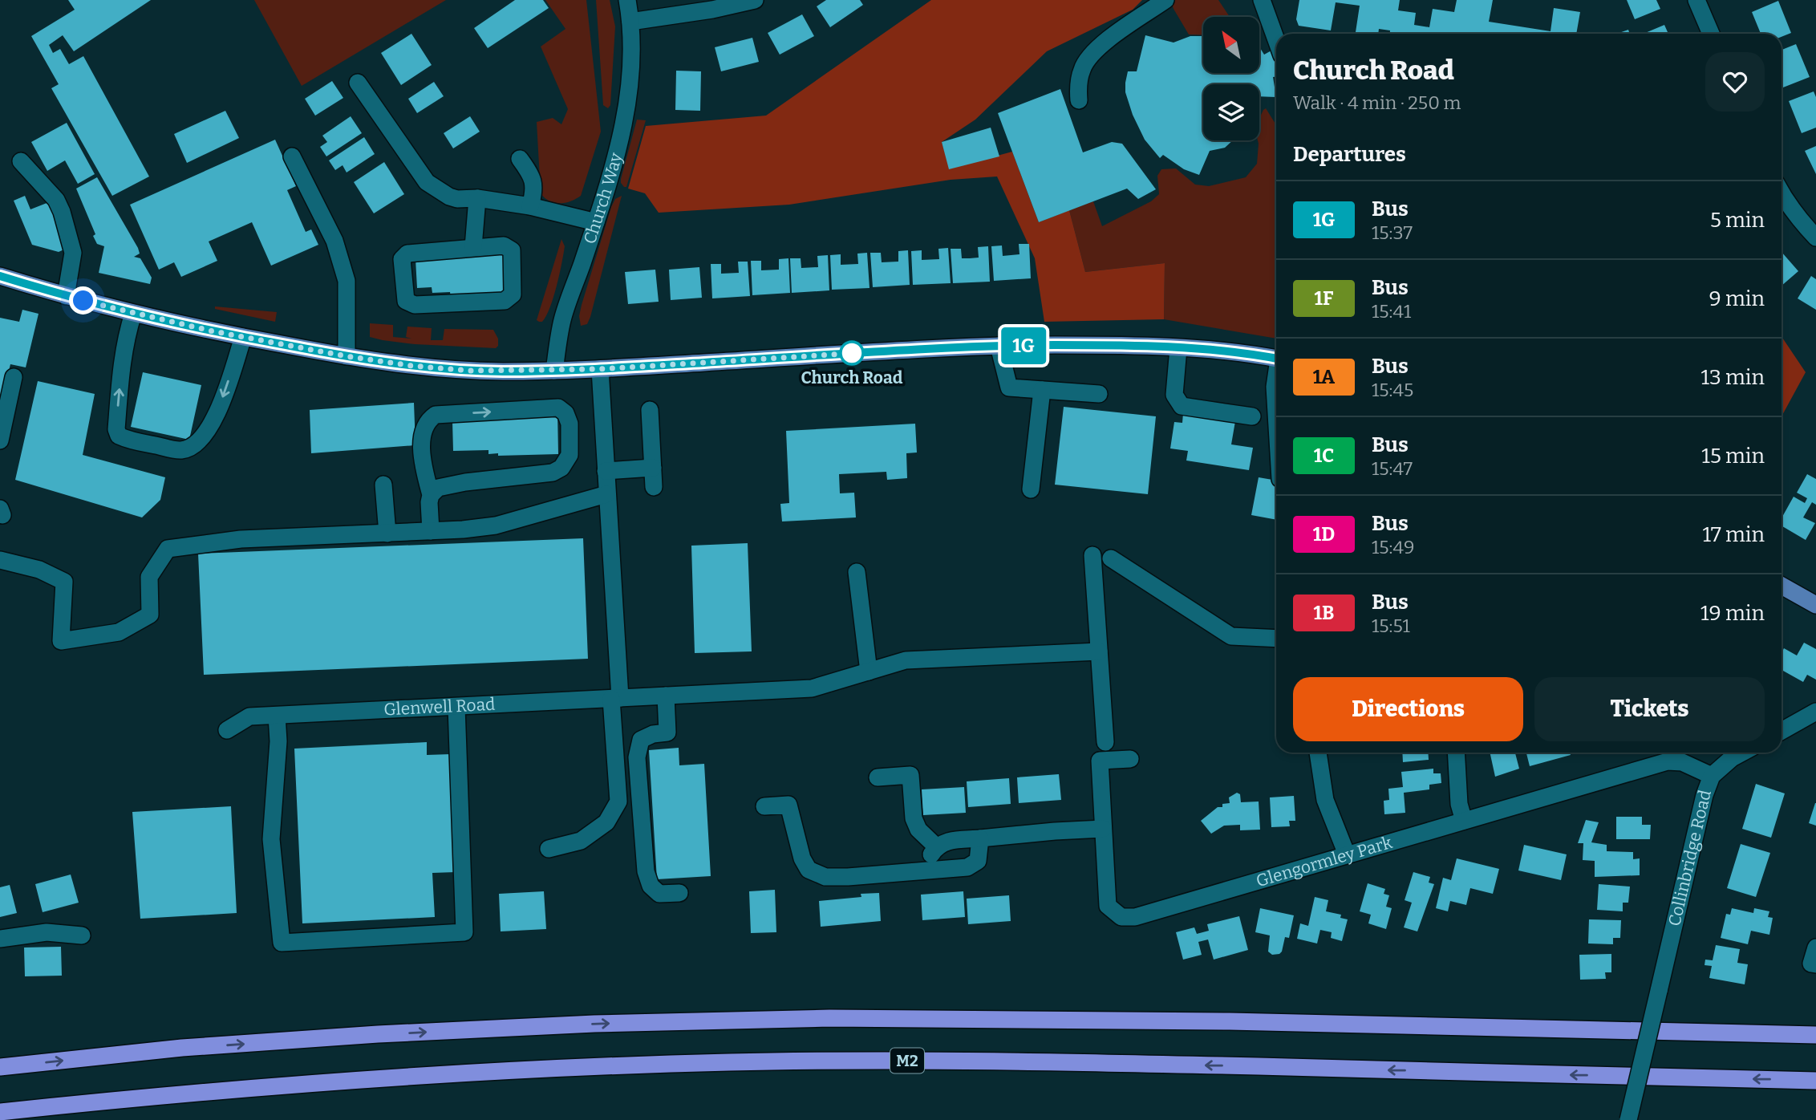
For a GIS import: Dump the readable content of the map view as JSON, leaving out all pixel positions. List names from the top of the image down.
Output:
{
  "streets": {
    "highway": ["M2"],
    "street": [
      "Church Way",
      "Glenwell Road",
      "Collinbridge Road",
      "Glengormley Park"
    ]
  },
  "crossings": [
    ["Collinbridge Road", "Glengormley Park"]
  ],
  "places": ["Church Road"],
  "lines": ["bus line 1G"],
  "north": "top left",
  "page": {
    "on_map": "1G",
    "heading": [
      ["Church Road", "Walk · 4 min · 250 m"],
      "Departures"
    ],
    "list": [
      {
        "mark": "1G",
        "name": "Bus",
        "note": "15:37",
        "value": "5 min"
      },
      {
        "mark": "1F",
        "name": "Bus",
        "note": "15:41",
        "value": "9 min"
      },
      {
        "mark": "1A",
        "name": "Bus",
        "note": "15:45",
        "value": "13 min"
      },
      {
        "mark": "1C",
        "name": "Bus",
        "note": "15:47",
        "value": "15 min"
      },
      {
        "mark": "1D",
        "name": "Bus",
        "note": "15:49",
        "value": "17 min"
      },
      {
        "mark": "1B",
        "name": "Bus",
        "note": "15:51",
        "value": "19 min"
      }
    ],
    "buttons": ["Directions", "Tickets"]
  }
}
